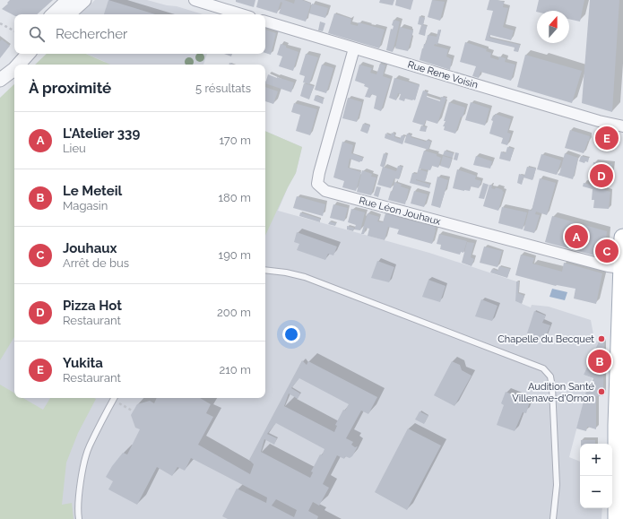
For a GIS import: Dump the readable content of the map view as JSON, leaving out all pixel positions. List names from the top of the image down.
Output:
{
  "streets": {
    "street": ["Rue Rene Voisin", "Rue Léon Jouhaux"]
  },
  "crossings": [
    ["Rue Rene Voisin", "Rue Léon Jouhaux"]
  ],
  "places": ["Chapelle du Becquet", "Audition Santé Villenave-d'Ornon"],
  "north": "top",
  "page": {
    "search": "Rechercher",
    "heading": ["À proximité", "5 résultats"],
    "list": [
      {
        "mark": "A",
        "name": "L'Atelier 339",
        "note": "Lieu",
        "value": "170 m"
      },
      {
        "mark": "B",
        "name": "Le Meteil",
        "note": "Magasin",
        "value": "180 m"
      },
      {
        "mark": "C",
        "name": "Jouhaux",
        "note": "Arrêt de bus",
        "value": "190 m"
      },
      {
        "mark": "D",
        "name": "Pizza Hot",
        "note": "Restaurant",
        "value": "200 m"
      },
      {
        "mark": "E",
        "name": "Yukita",
        "note": "Restaurant",
        "value": "210 m"
      }
    ],
    "pins": [
      "E",
      "D",
      "A",
      "C",
      "B"
    ],
    "map_buttons": ["+", "−"]
  }
}
